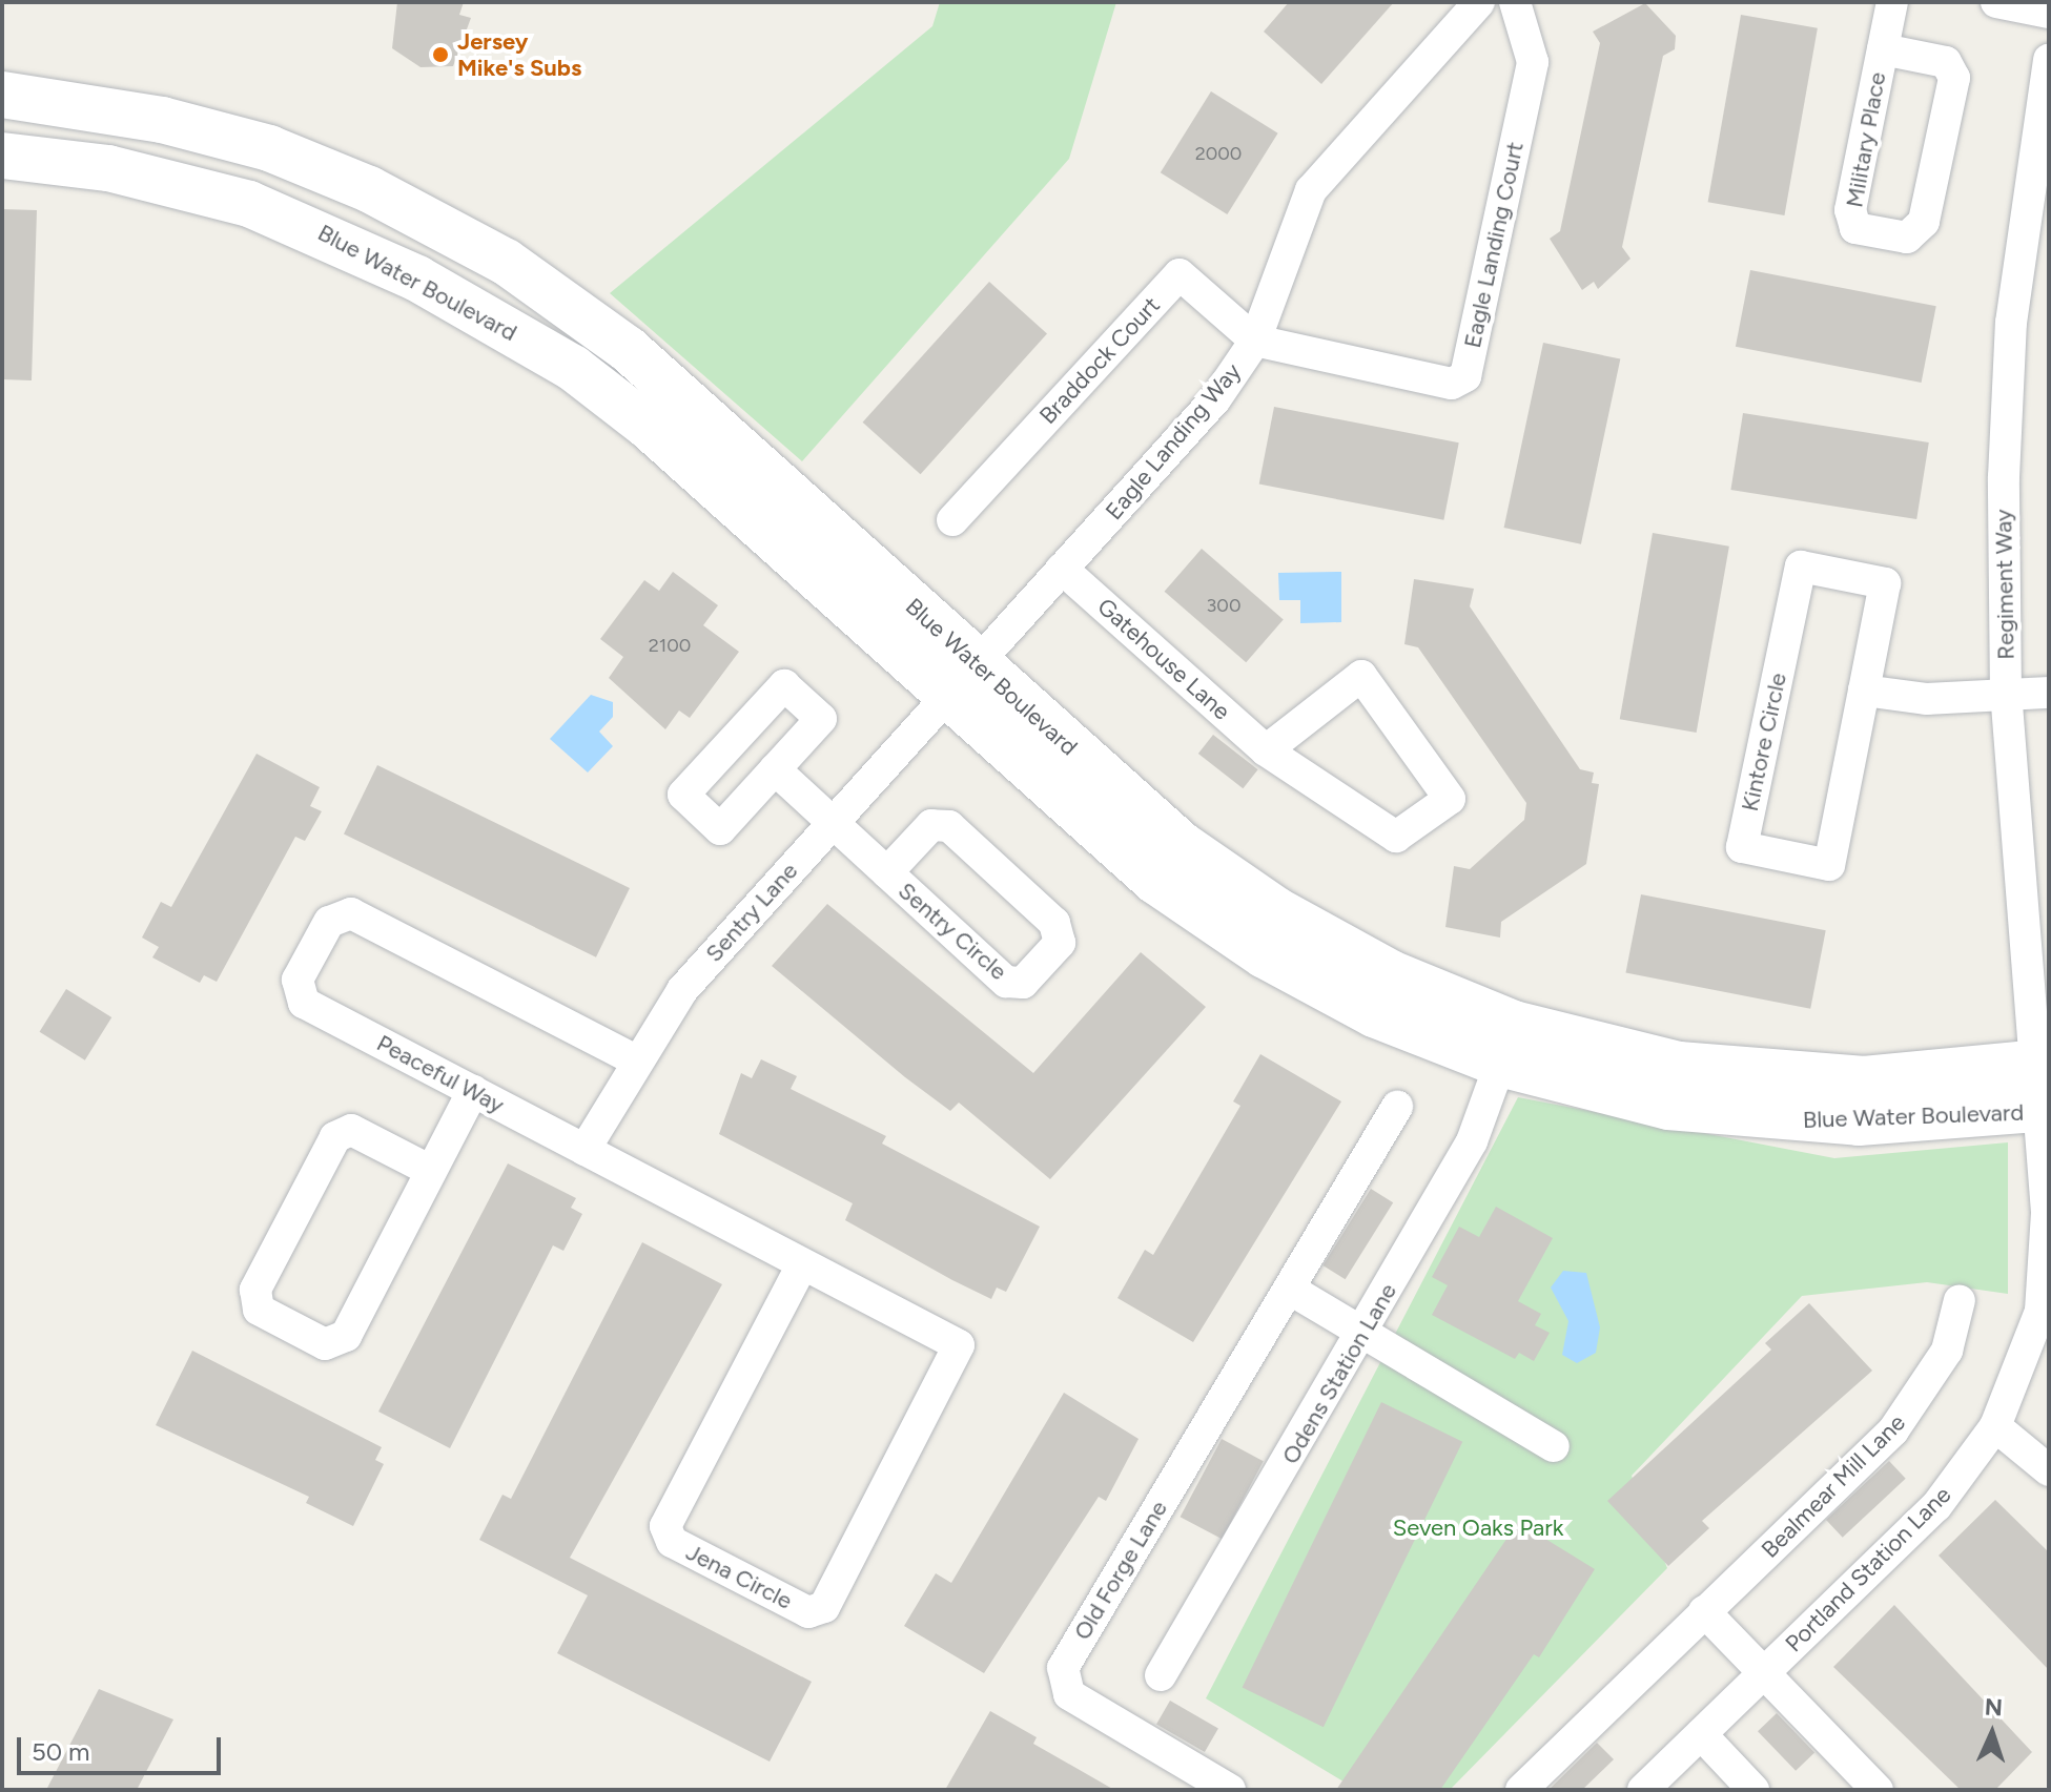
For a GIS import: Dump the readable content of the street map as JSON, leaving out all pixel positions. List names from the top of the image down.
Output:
{
  "streets": {
    "street": [
      "Military Place",
      "Eagle Landing Court",
      "Blue Water Boulevard",
      "Braddock Court",
      "Eagle Landing Way",
      "Regiment Way",
      "Gatehouse Lane",
      "Kintore Circle",
      "Sentry Lane",
      "Sentry Circle",
      "Peaceful Way",
      "Odens Station Lane",
      "Bealmear Mill Lane",
      "Portland Station Lane",
      "Old Forge Lane",
      "Jena Circle"
    ]
  },
  "crossings": [
    ["Eagle Landing Court", "Braddock Court"],
    ["Eagle Landing Court", "Eagle Landing Way"],
    ["Blue Water Boulevard", "Eagle Landing Way"],
    ["Blue Water Boulevard", "Regiment Way"],
    ["Blue Water Boulevard", "Sentry Lane"],
    ["Blue Water Boulevard", "Odens Station Lane"],
    ["Blue Water Boulevard", "Portland Station Lane"],
    ["Braddock Court", "Eagle Landing Way"],
    ["Eagle Landing Way", "Gatehouse Lane"],
    ["Eagle Landing Way", "Sentry Lane"],
    ["Regiment Way", "Portland Station Lane"],
    ["Sentry Lane", "Sentry Circle"],
    ["Sentry Lane", "Peaceful Way"],
    ["Peaceful Way", "Jena Circle"]
  ],
  "parks": ["Seven Oaks Park"],
  "places": ["Jersey Mike's Subs"],
  "house_numbers": ["2000", "300", "2100"],
  "scale_bar": "50 m",
  "north": "top"
}
